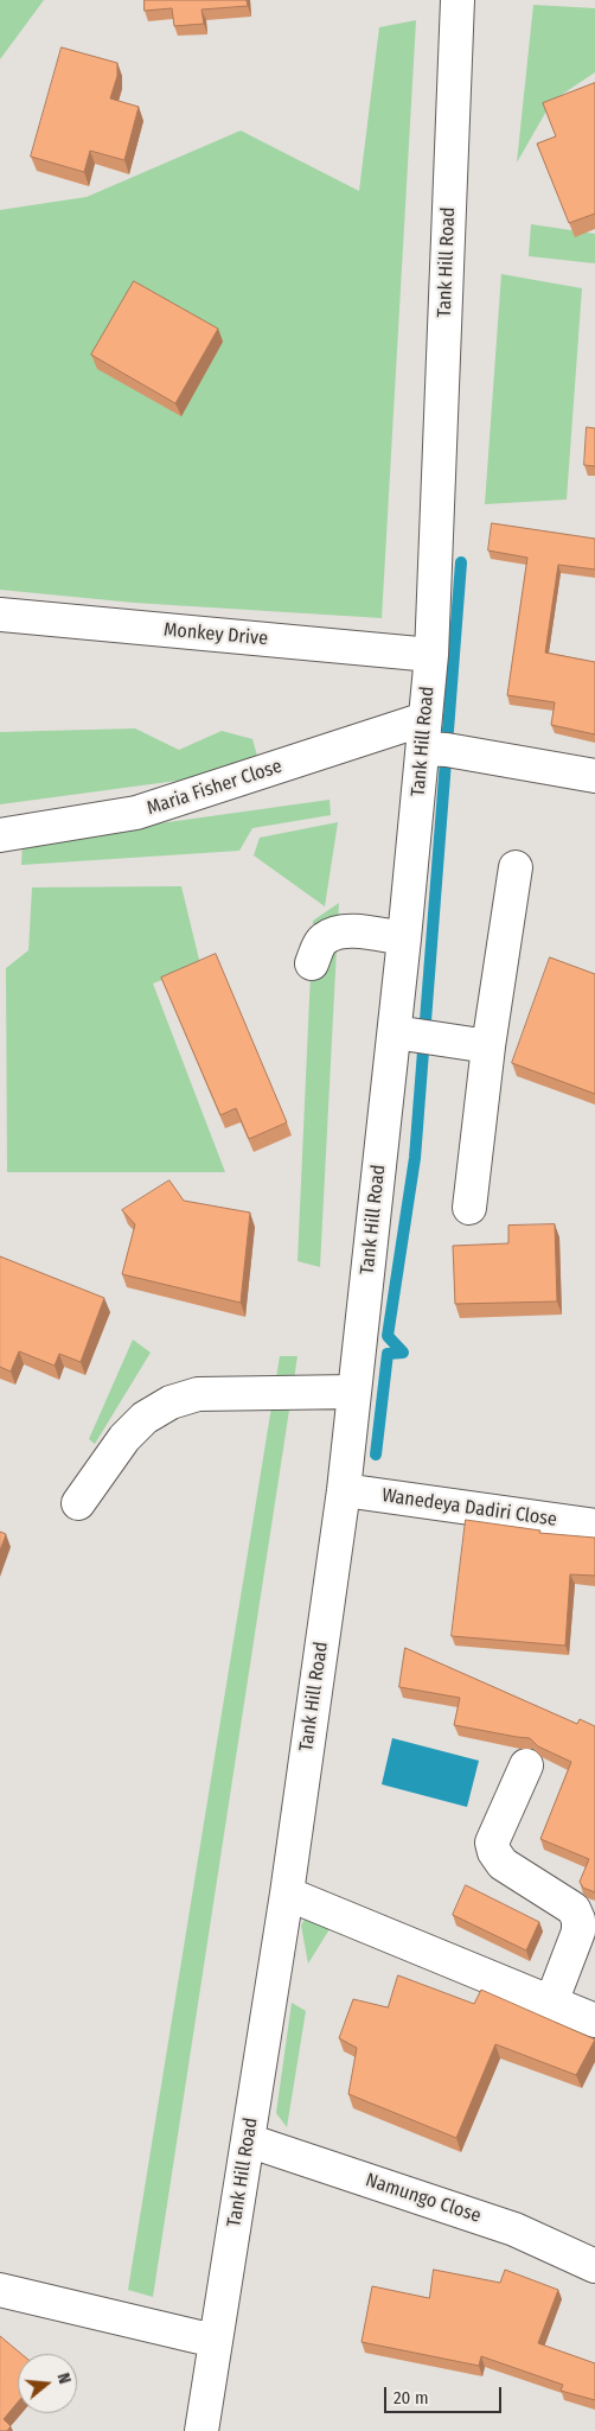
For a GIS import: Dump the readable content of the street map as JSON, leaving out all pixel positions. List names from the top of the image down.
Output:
{
  "streets": {
    "street": [
      "Tank Hill Road",
      "Monkey Drive",
      "Maria Fisher Close",
      "Wanedeya Dadiri Close",
      "Namungo Close"
    ]
  },
  "crossings": [
    ["Tank Hill Road", "Monkey Drive"],
    ["Tank Hill Road", "Maria Fisher Close"],
    ["Tank Hill Road", "Wanedeya Dadiri Close"],
    ["Tank Hill Road", "Namungo Close"]
  ],
  "scale_bar": "20 m",
  "north": "right"
}
